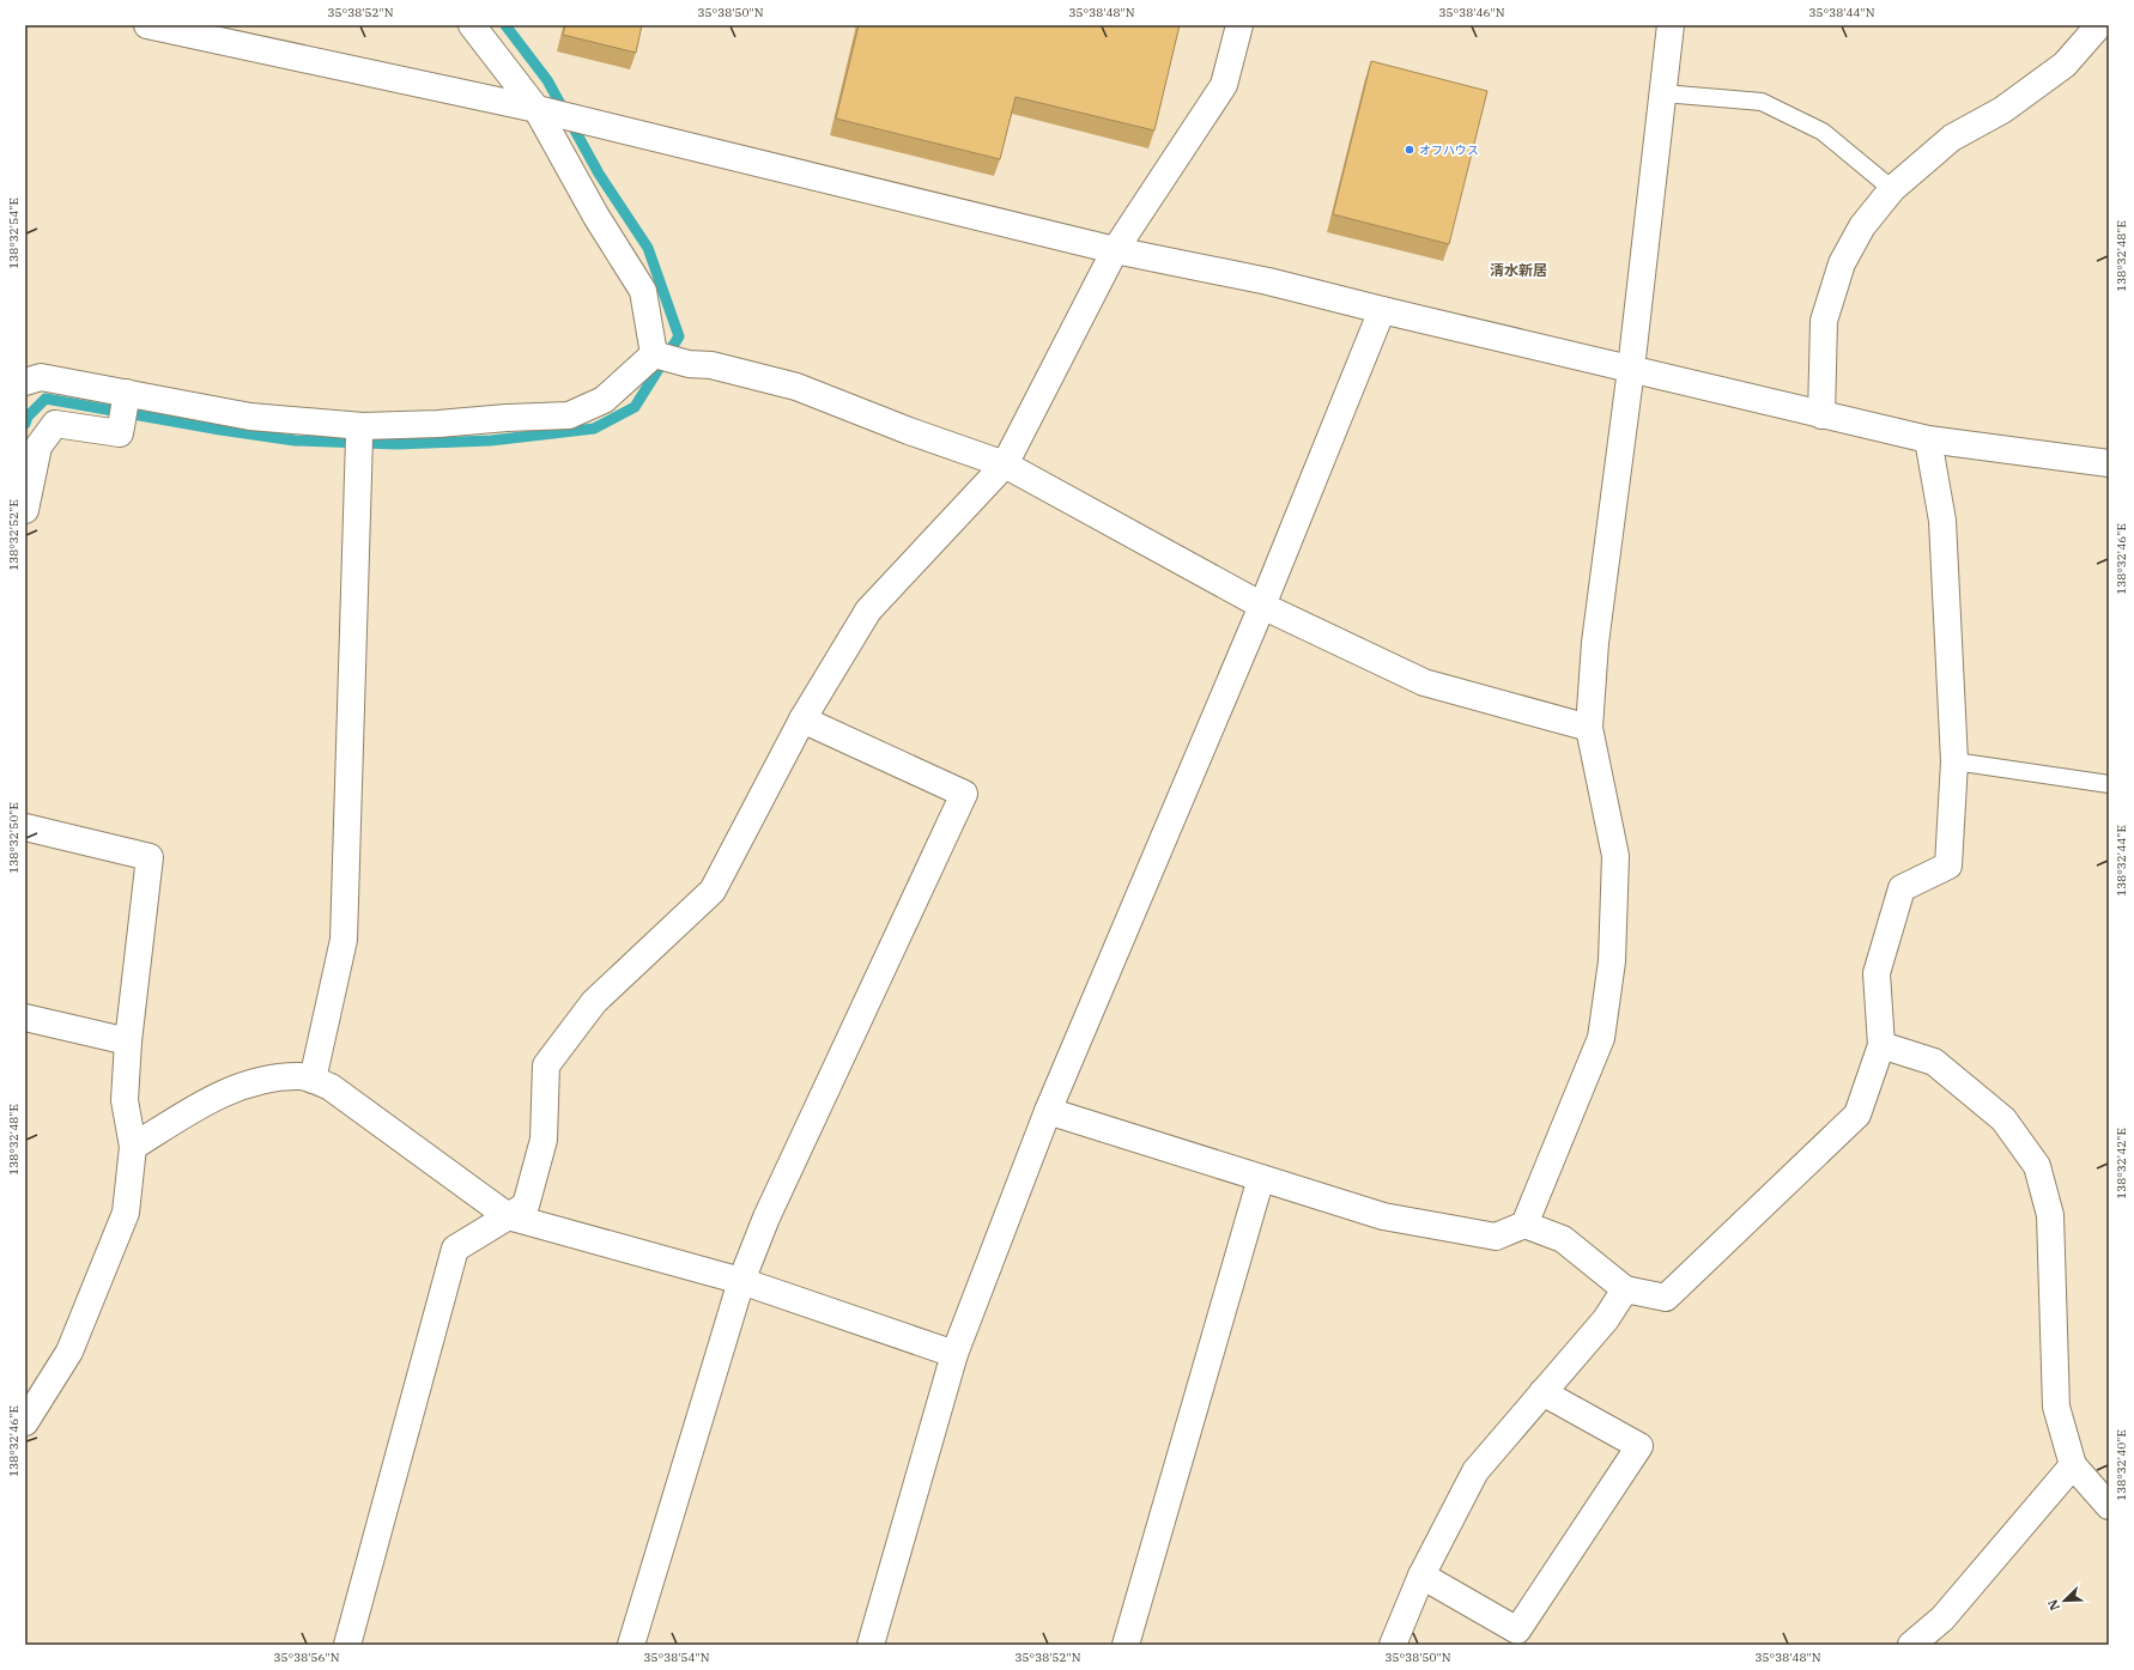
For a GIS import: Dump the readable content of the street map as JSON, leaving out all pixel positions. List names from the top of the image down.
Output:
{
  "districts": ["清水新居"],
  "places": ["オフハウス"],
  "north": "bottom left",
  "coordinates": [
    "35°38'52\"N",
    "35°38'50\"N",
    "35°38'48\"N",
    "35°38'46\"N",
    "35°38'44\"N",
    "138°32'54\"E",
    "138°32'48\"E",
    "138°32'52\"E",
    "138°32'46\"E",
    "138°32'50\"E",
    "138°32'44\"E",
    "138°32'42\"E",
    "138°32'40\"E",
    "35°38'56\"N",
    "35°38'54\"N"
  ]
}
